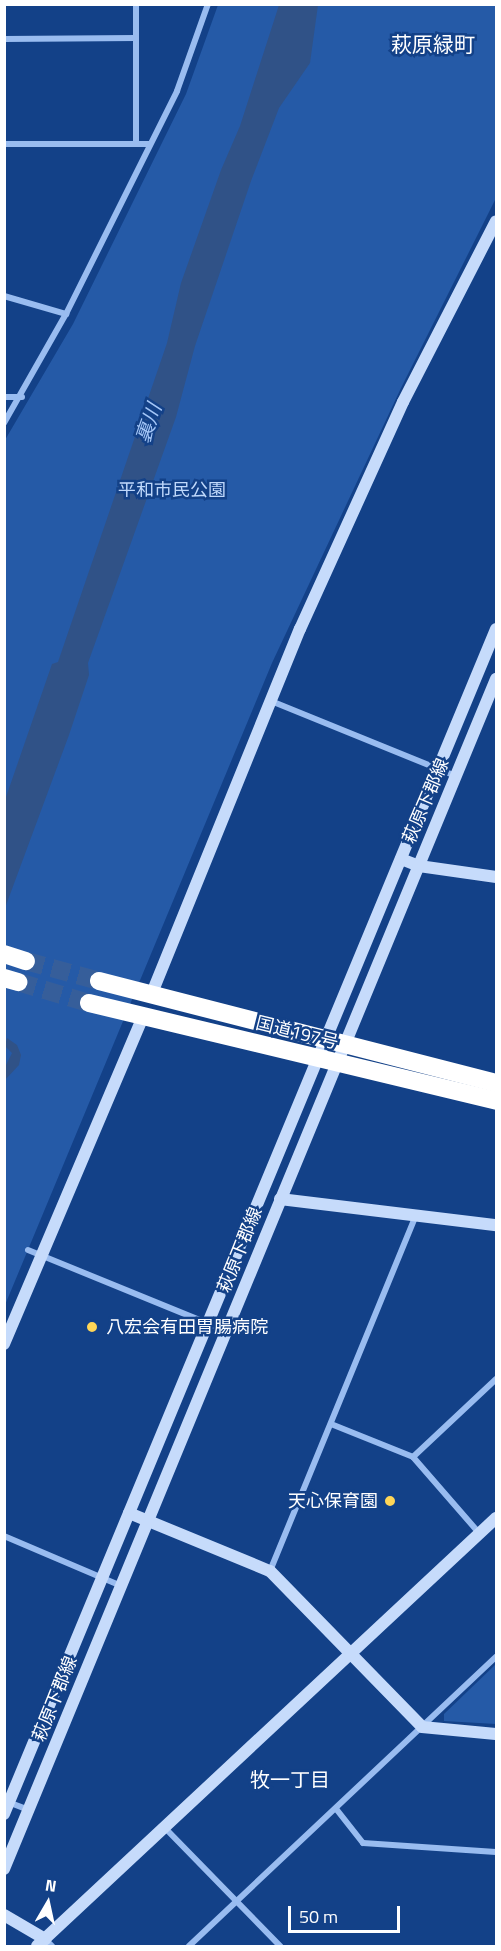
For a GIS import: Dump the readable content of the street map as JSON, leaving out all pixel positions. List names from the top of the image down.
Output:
{
  "streets": {
    "highway": ["国道197号"],
    "street": ["萩原下郡線"]
  },
  "crossings": [
    ["萩原下郡線", "国道197号"]
  ],
  "districts": ["萩原緑町", "牧一丁目"],
  "water": ["裏川"],
  "parks": ["平和市民公園"],
  "places": ["八宏会有田胃腸病院", "天心保育園"],
  "scale_bar": "50 m",
  "north": "top"
}
